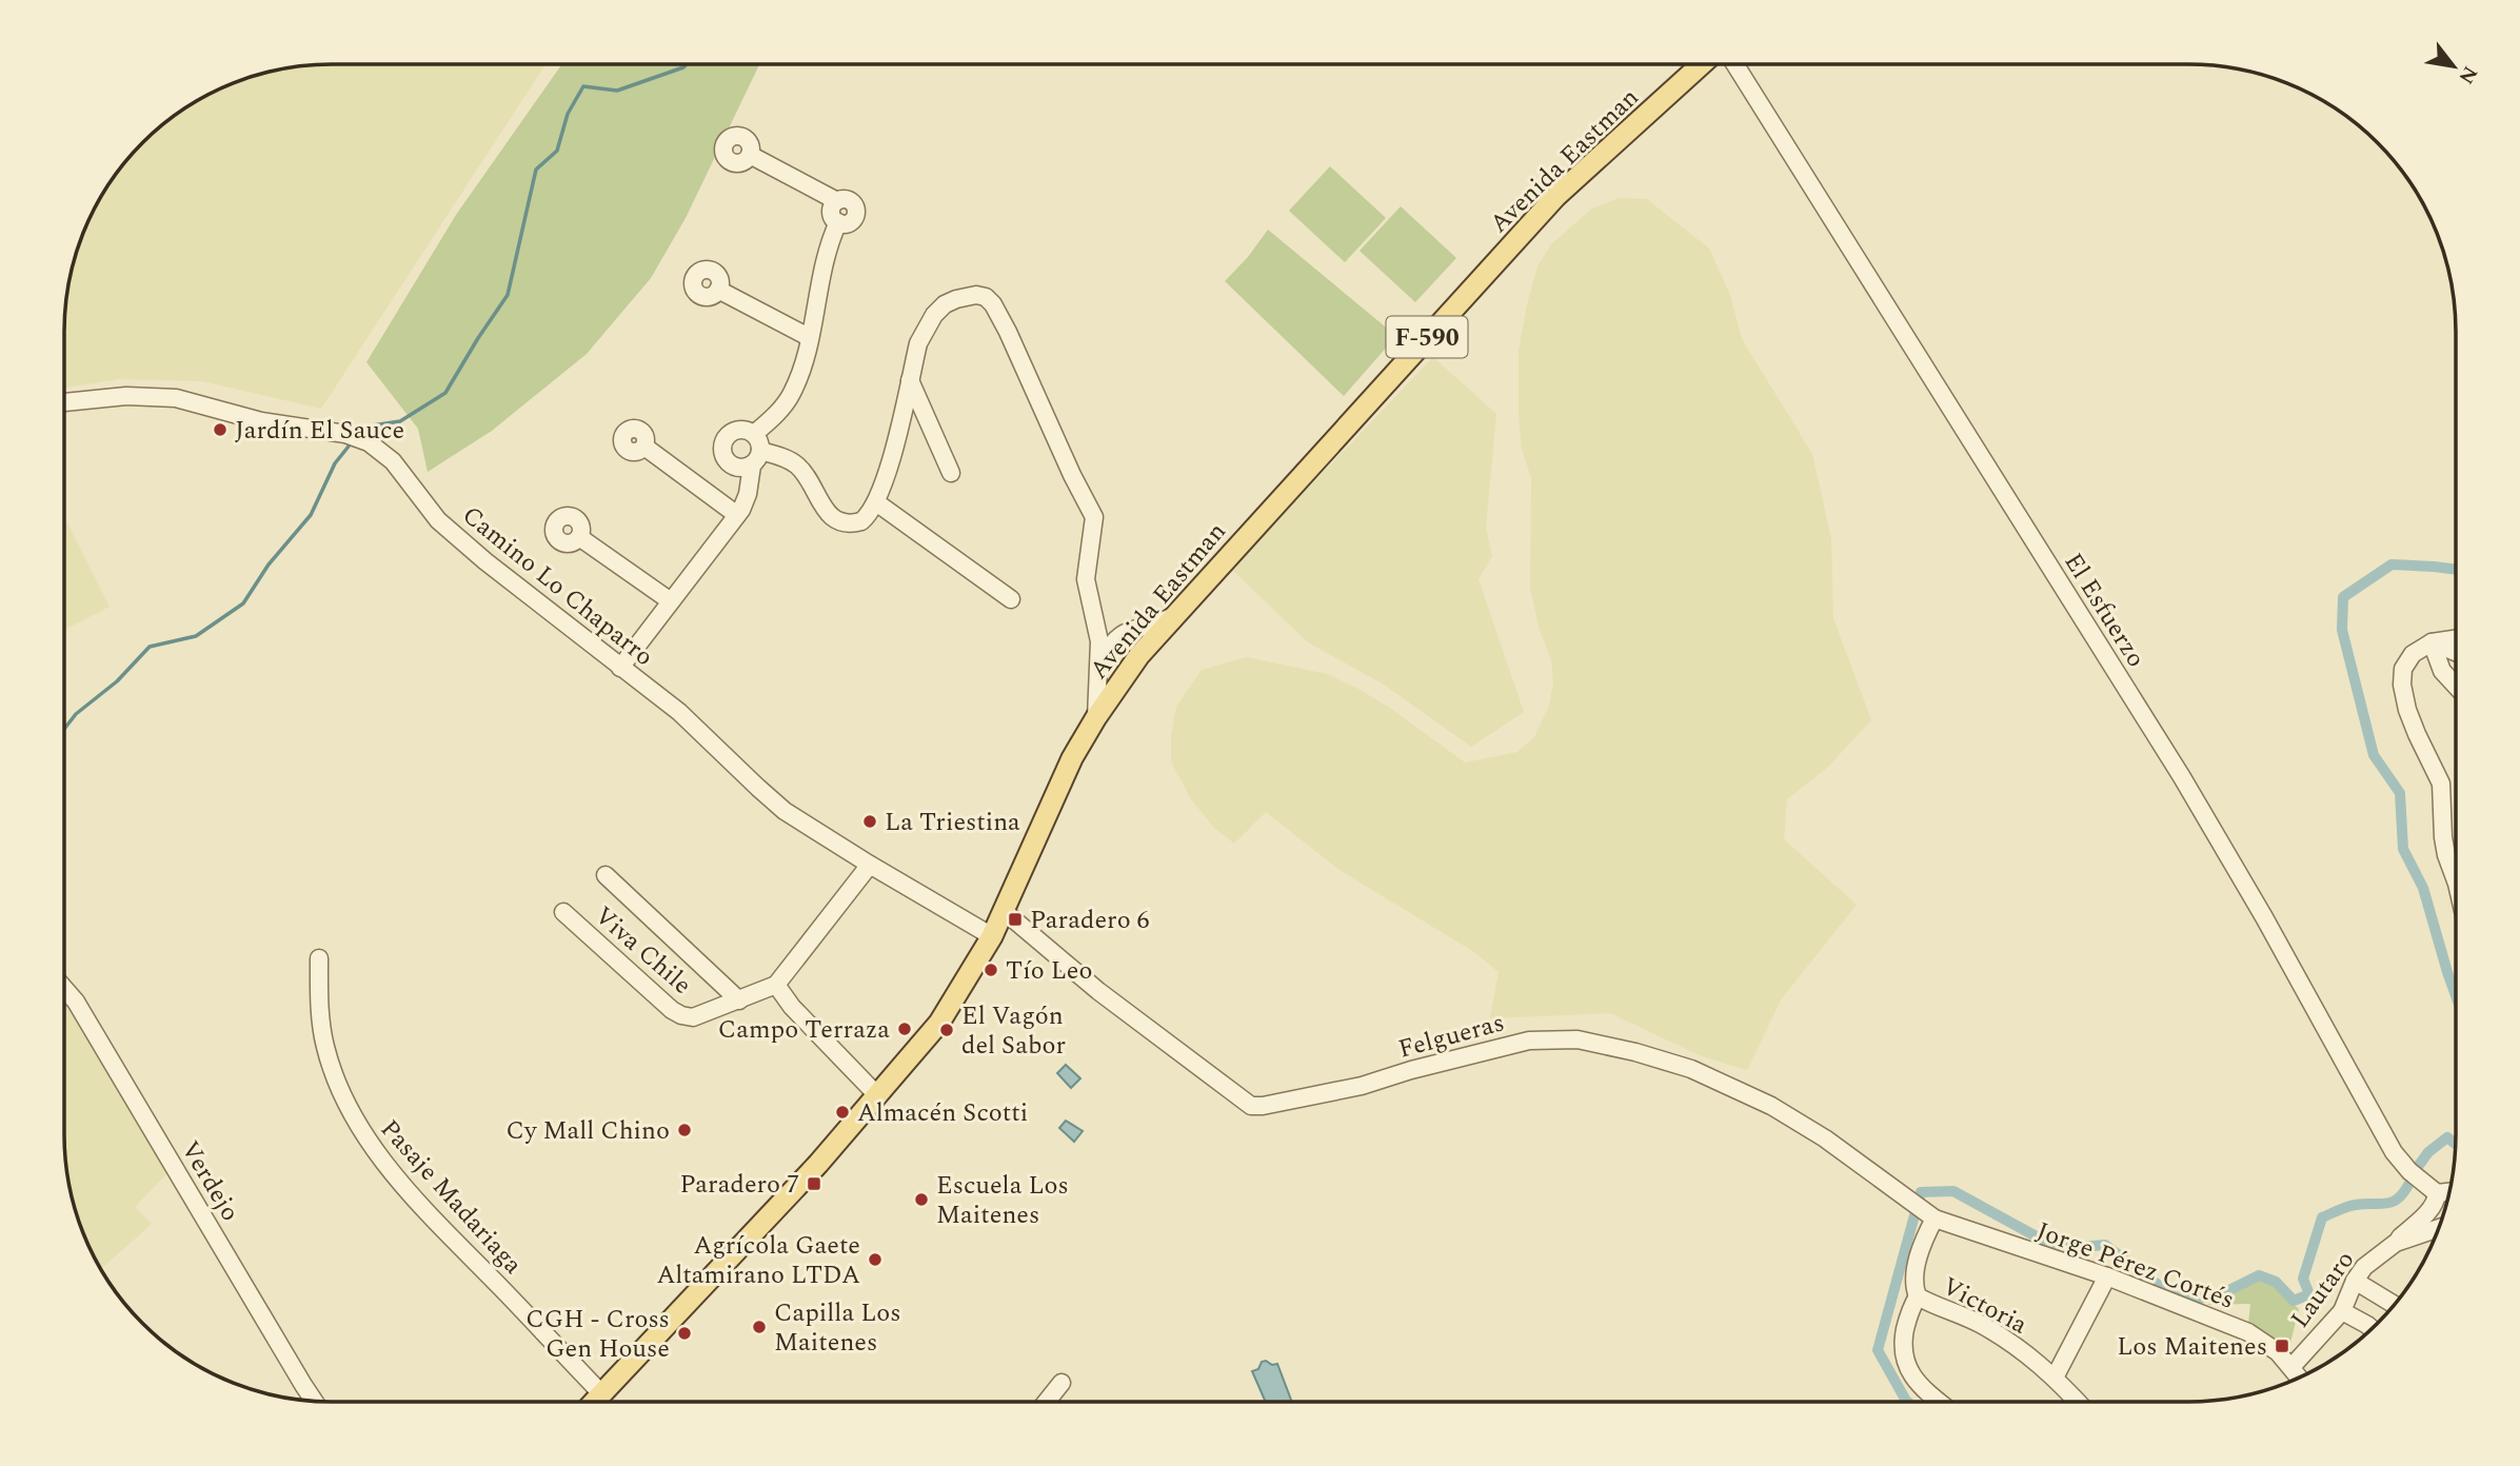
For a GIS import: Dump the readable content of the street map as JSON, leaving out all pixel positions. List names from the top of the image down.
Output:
{
  "streets": {
    "main road": ["Avenida Eastman", "F-590"],
    "street": [
      "Camino Lo Chaparro",
      "El Esfuerzo",
      "Viva Chile",
      "Felgueras",
      "Verdejo",
      "Pasaje Madariaga",
      "Jorge Pérez Cortés",
      "Lautaro",
      "Victoria"
    ]
  },
  "crossings": [
    ["Avenida Eastman", "Camino Lo Chaparro"],
    ["Avenida Eastman", "Felgueras"],
    ["Avenida Eastman", "Pasaje Madariaga"],
    ["Camino Lo Chaparro", "Viva Chile"],
    ["El Esfuerzo", "Lautaro"],
    ["Felgueras", "Jorge Pérez Cortés"],
    ["Felgueras", "Victoria"],
    ["Jorge Pérez Cortés", "Victoria"]
  ],
  "places": {
    "other": [
      "Jardín El Sauce",
      "La Triestina",
      "Tío Leo",
      "Campo Terraza",
      "El Vagón del Sabor",
      "Almacén Scotti",
      "Cy Mall Chino",
      "Escuela Los Maitenes",
      "Agrícola Gaete Altamirano LTDA",
      "Capilla Los Maitenes",
      "CGH - Cross Gen House"
    ],
    "transit": ["Paradero 6", "Paradero 7", "Los Maitenes"]
  },
  "north": "bottom right"
}
